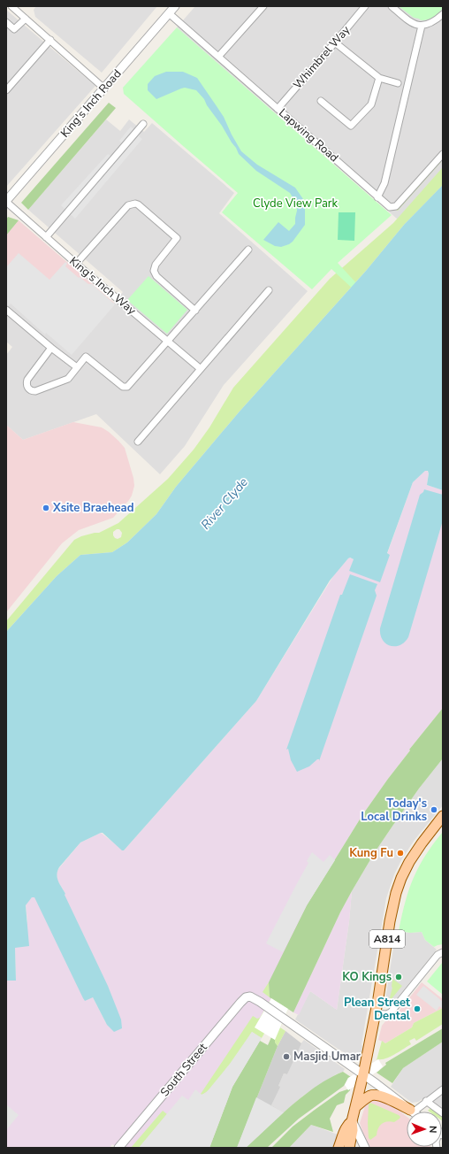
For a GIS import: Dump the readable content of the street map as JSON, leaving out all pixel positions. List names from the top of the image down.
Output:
{
  "streets": {
    "main road": ["A814"],
    "street": [
      "Whimbrel Way",
      "King's Inch Road",
      "Lapwing Road",
      "King's Inch Way",
      "South Street"
    ]
  },
  "crossings": [
    ["Whimbrel Way", "Lapwing Road"],
    ["King's Inch Road", "Lapwing Road"],
    ["King's Inch Road", "King's Inch Way"],
    ["A814", "South Street"]
  ],
  "water": ["River Clyde"],
  "parks": ["Clyde View Park"],
  "places": [
    "Xsite Braehead",
    "Today's Local Drinks",
    "Kung Fu",
    "KO Kings",
    "Plean Street Dental",
    "Masjid Umar"
  ],
  "north": "right"
}
